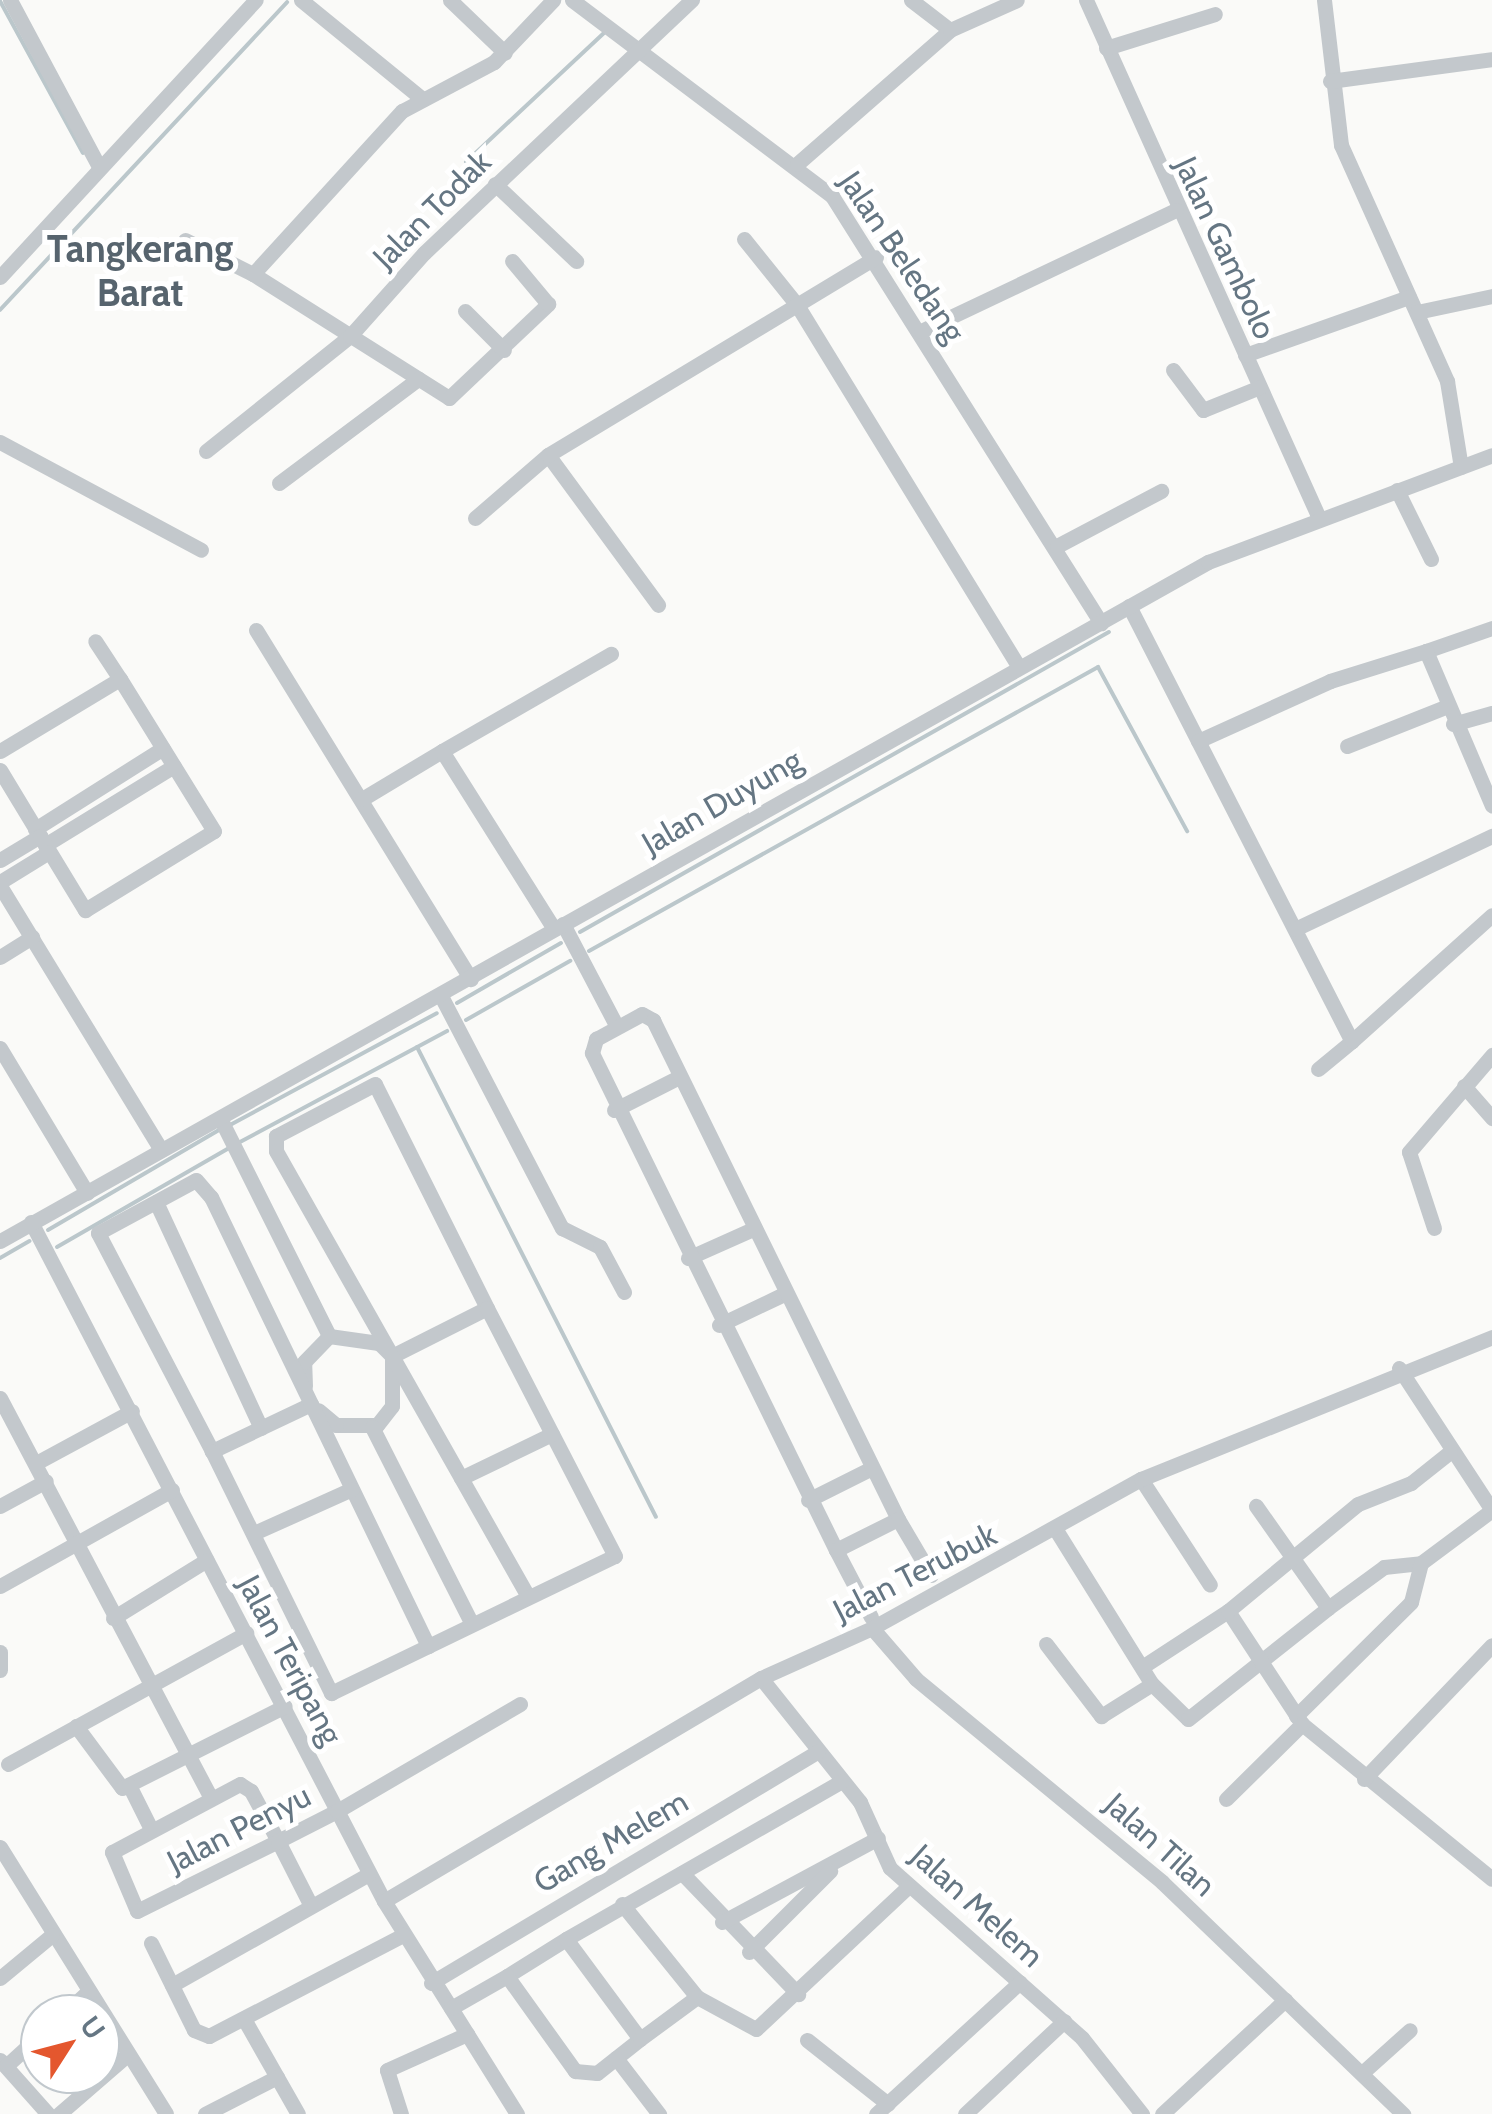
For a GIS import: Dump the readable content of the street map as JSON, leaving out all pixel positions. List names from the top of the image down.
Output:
{
  "streets": {
    "street": [
      "Jalan Todak",
      "Jalan Gambolo",
      "Jalan Beledang",
      "Jalan Duyung",
      "Jalan Terubuk",
      "Jalan Teripang",
      "Jalan Penyu",
      "Gang Melem",
      "Jalan Tilan",
      "Jalan Melem"
    ]
  },
  "crossings": [
    ["Jalan Todak", "Jalan Beledang"],
    ["Jalan Gambolo", "Jalan Duyung"],
    ["Jalan Beledang", "Jalan Duyung"],
    ["Jalan Duyung", "Jalan Teripang"],
    ["Jalan Terubuk", "Jalan Teripang"],
    ["Jalan Terubuk", "Jalan Tilan"],
    ["Jalan Terubuk", "Jalan Melem"],
    ["Jalan Teripang", "Jalan Penyu"],
    ["Jalan Teripang", "Gang Melem"],
    ["Gang Melem", "Jalan Melem"]
  ],
  "districts": ["Tangkerang Barat"],
  "north": "top right"
}
